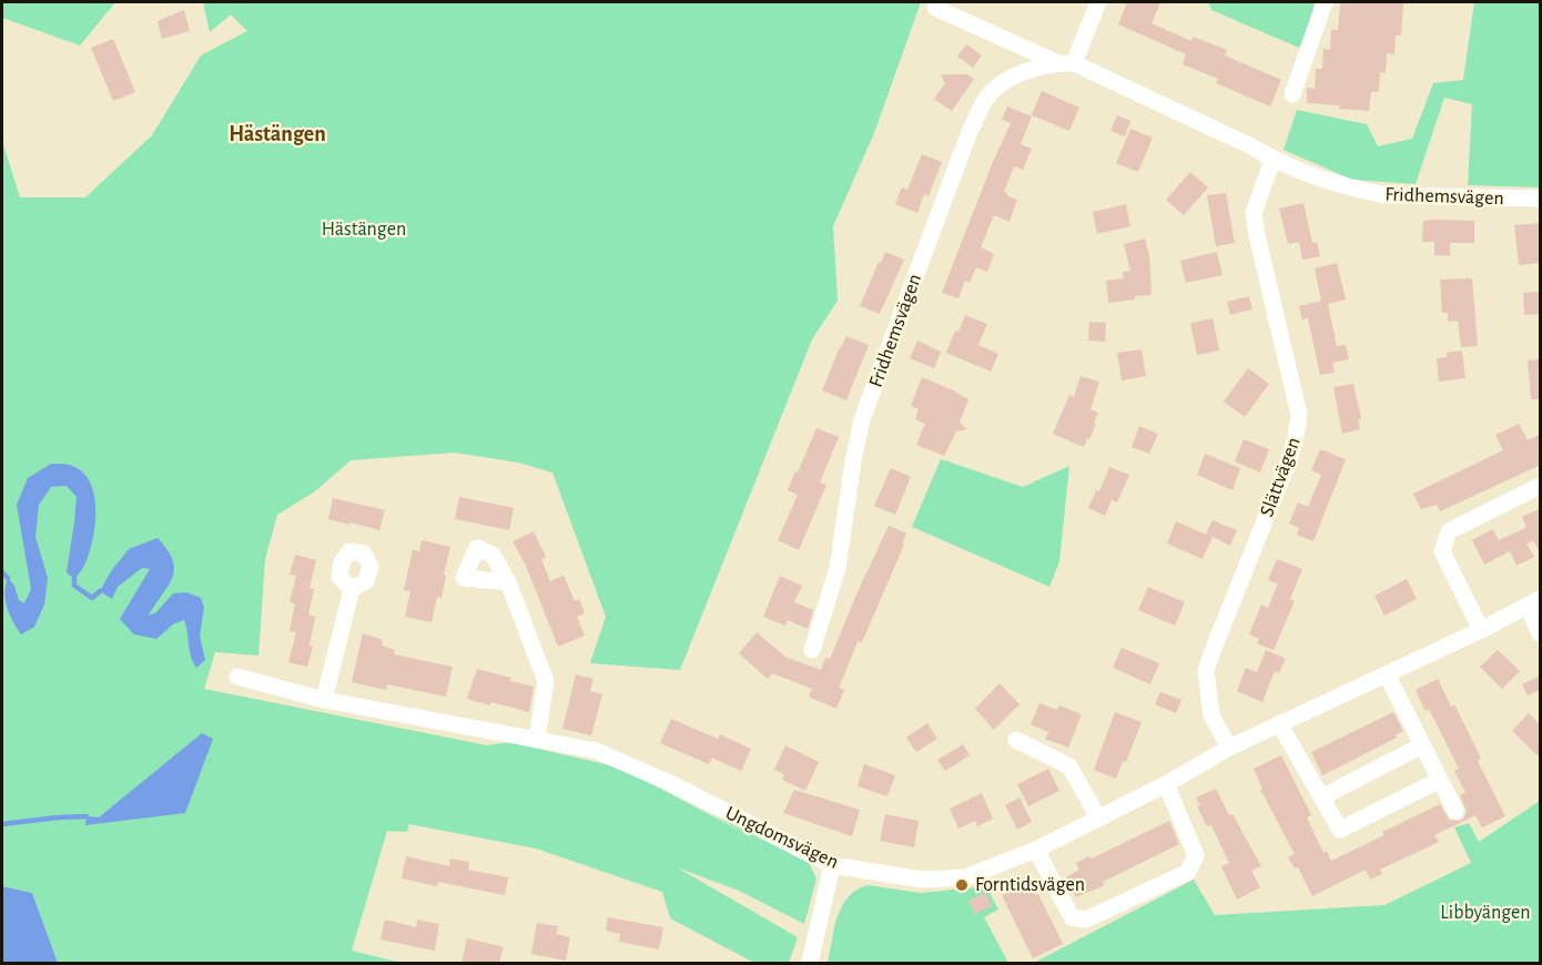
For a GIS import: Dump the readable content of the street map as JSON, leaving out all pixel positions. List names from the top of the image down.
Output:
{
  "streets": {
    "street": ["Fridhemsvägen", "Slättvägen", "Ungdomsvägen"]
  },
  "crossings": [
    ["Fridhemsvägen", "Slättvägen"],
    ["Slättvägen", "Ungdomsvägen"]
  ],
  "districts": ["Hästängen"],
  "parks": ["Hästängen", "Libbyängen"],
  "places": ["Forntidsvägen"]
}
